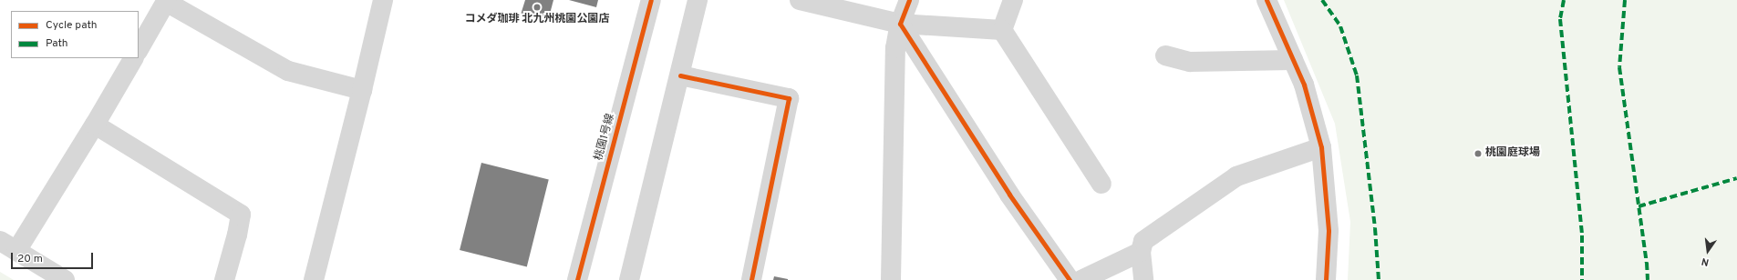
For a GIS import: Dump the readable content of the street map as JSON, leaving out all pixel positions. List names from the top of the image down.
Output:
{
  "streets": {
    "street": ["桃園1号線"]
  },
  "places": ["コメダ珈琲 北九州桃園公園店", "桃園庭球場"],
  "legend": ["Cycle path", "Path"],
  "scale_bar": "20 m",
  "north": "bottom"
}
